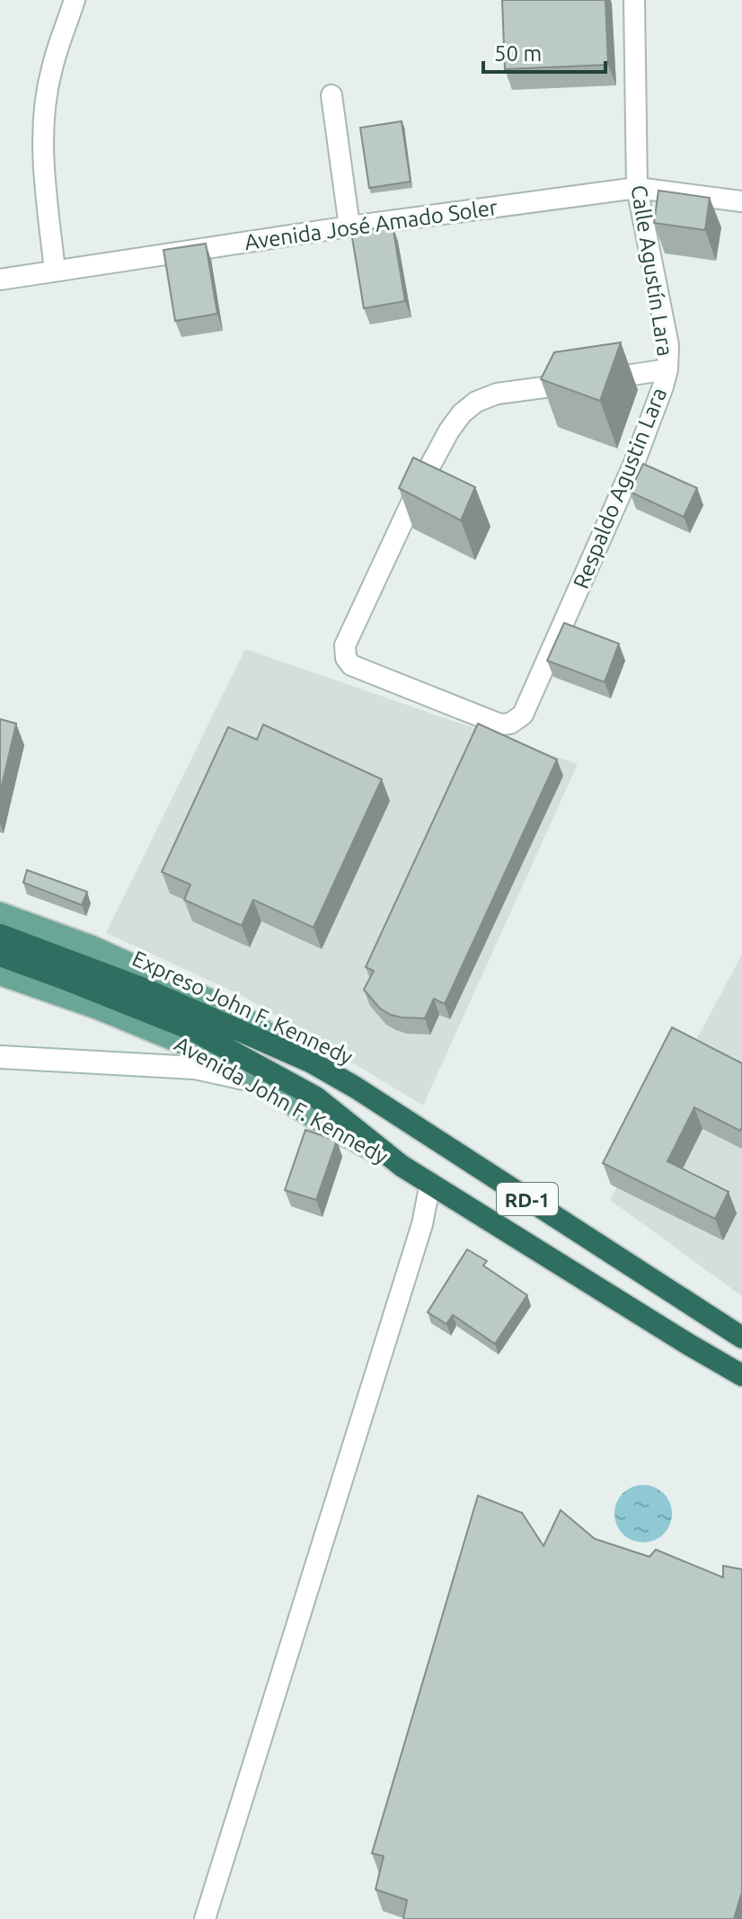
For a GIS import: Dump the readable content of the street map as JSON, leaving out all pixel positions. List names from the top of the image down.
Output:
{
  "streets": {
    "highway": ["Expreso John F. Kennedy", "RD-1"],
    "main road": ["Avenida John F. Kennedy"],
    "street": ["Avenida José Amado Soler", "Calle Agustín Lara", "Respaldo Agustin Lara"]
  },
  "crossings": [
    ["Avenida José Amado Soler", "Calle Agustín Lara"],
    ["Calle Agustín Lara", "Respaldo Agustin Lara"],
    ["Expreso John F. Kennedy", "Avenida John F. Kennedy"],
    ["Expreso John F. Kennedy", "RD-1"]
  ],
  "scale_bar": "50 m"
}
